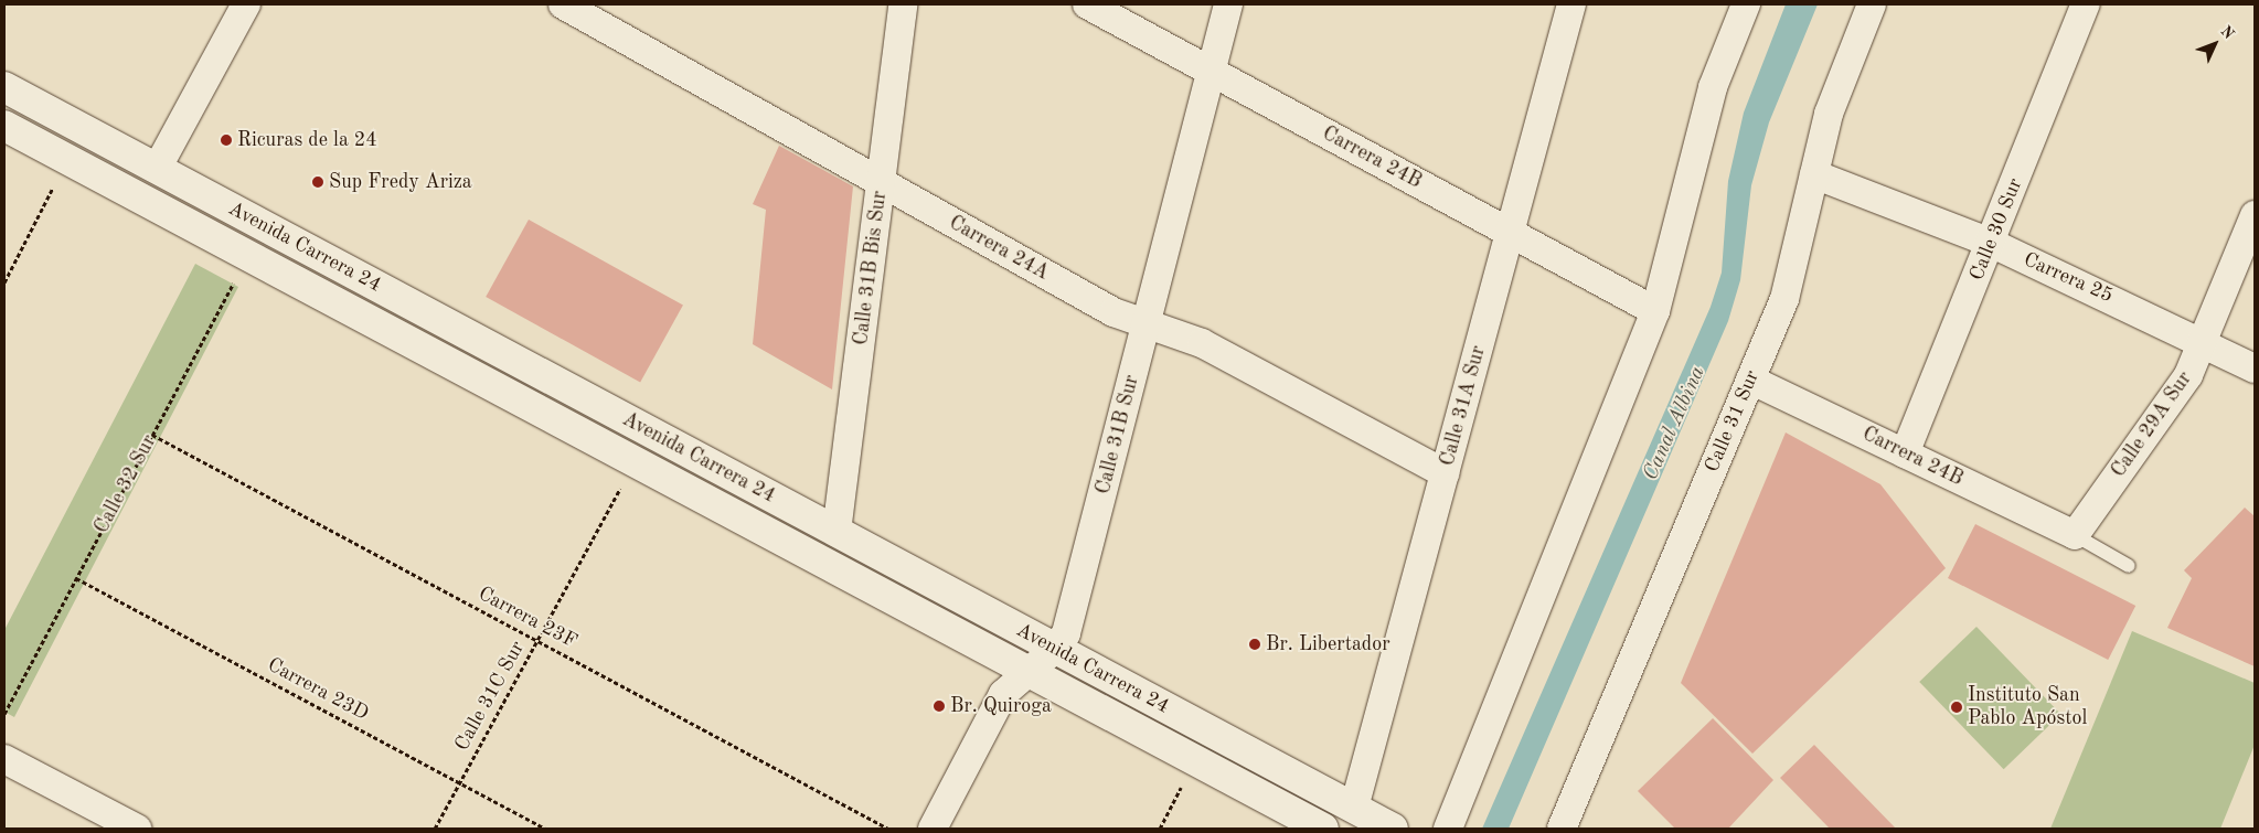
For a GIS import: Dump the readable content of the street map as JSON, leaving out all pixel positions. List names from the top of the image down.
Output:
{
  "streets": {
    "main road": ["Avenida Carrera 24"],
    "street": [
      "Carrera 24B",
      "Calle 30 Sur",
      "Carrera 24A",
      "Calle 31B Bis Sur",
      "Carrera 25",
      "Calle 31A Sur",
      "Calle 31 Sur",
      "Calle 29A Sur",
      "Calle 31B Sur"
    ],
    "path": [
      "Calle 32 Sur",
      "Carrera 23F",
      "Carrera 23D",
      "Calle 31C Sur"
    ]
  },
  "crossings": [
    ["Carrera 24B", "Calle 30 Sur"],
    ["Carrera 24B", "Calle 31A Sur"],
    ["Carrera 24B", "Calle 31 Sur"],
    ["Carrera 24B", "Calle 29A Sur"],
    ["Carrera 24B", "Calle 31B Sur"],
    ["Calle 30 Sur", "Carrera 25"],
    ["Avenida Carrera 24", "Calle 31B Bis Sur"],
    ["Avenida Carrera 24", "Calle 31A Sur"],
    ["Avenida Carrera 24", "Calle 31B Sur"],
    ["Avenida Carrera 24", "Calle 32 Sur"],
    ["Avenida Carrera 24", "Calle 31C Sur"],
    ["Carrera 24A", "Calle 31B Bis Sur"],
    ["Carrera 24A", "Calle 31A Sur"],
    ["Carrera 24A", "Calle 31B Sur"],
    ["Carrera 25", "Calle 31 Sur"],
    ["Carrera 25", "Calle 29A Sur"],
    ["Calle 32 Sur", "Carrera 23F"],
    ["Calle 32 Sur", "Carrera 23D"],
    ["Carrera 23F", "Calle 31C Sur"],
    ["Carrera 23D", "Calle 31C Sur"]
  ],
  "water": ["Canal Albina"],
  "places": [
    "Ricuras de la 24",
    "Sup Fredy Ariza",
    "Br. Libertador",
    "Br. Quiroga",
    "Instituto San Pablo Apóstol"
  ],
  "north": "top right"
}
